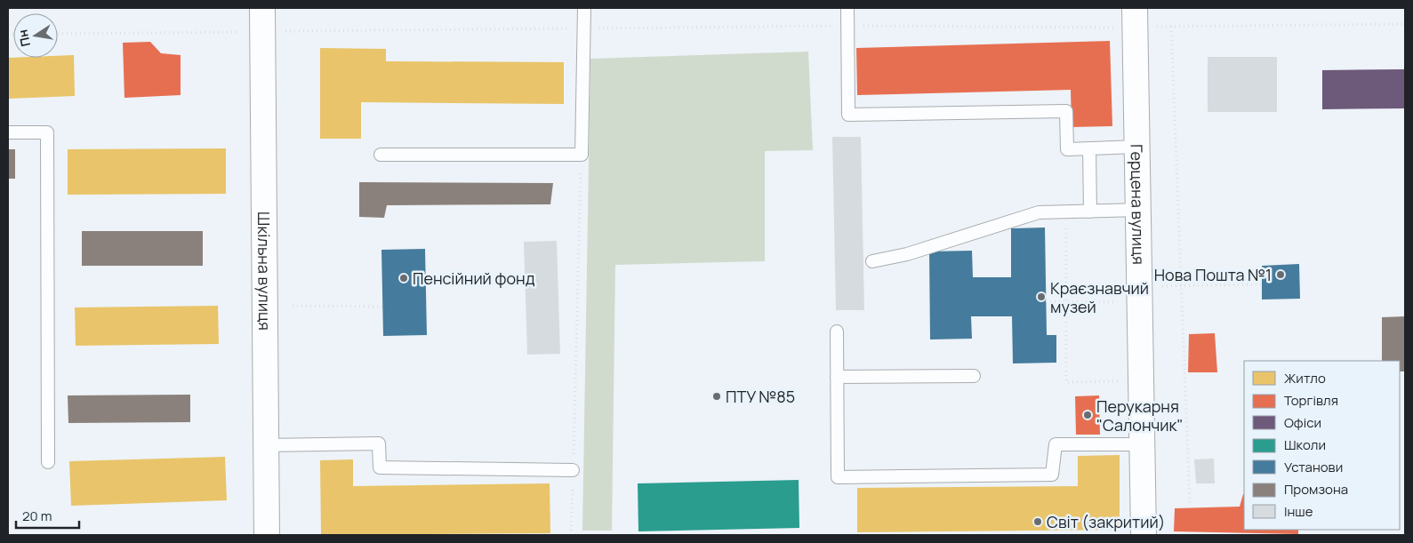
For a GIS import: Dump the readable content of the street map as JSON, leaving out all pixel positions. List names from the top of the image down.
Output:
{
  "streets": {
    "street": ["Герцена вулиця", "Шкільна вулиця"]
  },
  "places": [
    "Нова Пошта №1",
    "Пенсійний фонд",
    "Краєзнавчий музей",
    "ПТУ №85",
    "Перукарня \"Салончик\"",
    "Світ (закритий)"
  ],
  "legend": [
    "Житло",
    "Торгівля",
    "Офіси",
    "Школи",
    "Установи",
    "Промзона",
    "Інше"
  ],
  "scale_bar": "20 m",
  "north": "left"
}
